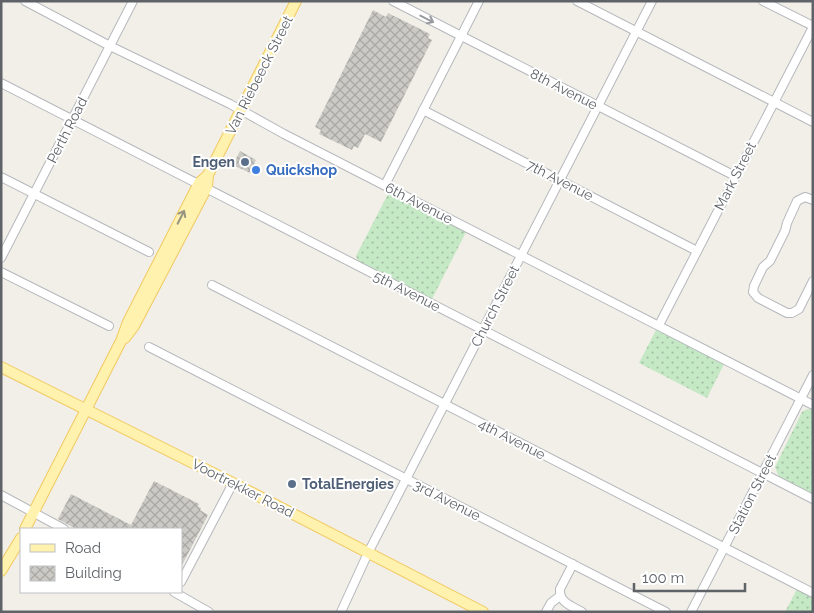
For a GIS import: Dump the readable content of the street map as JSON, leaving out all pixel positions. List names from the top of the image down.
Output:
{
  "streets": {
    "main road": ["Van Riebeeck Street", "Voortrekker Road"],
    "street": [
      "8th Avenue",
      "Perth Road",
      "Mark Street",
      "7th Avenue",
      "6th Avenue",
      "5th Avenue",
      "Church Street",
      "4th Avenue",
      "Station Street",
      "3rd Avenue"
    ]
  },
  "crossings": [
    ["Van Riebeeck Street", "6th Avenue"],
    ["Van Riebeeck Street", "5th Avenue"],
    ["Van Riebeeck Street", "Voortrekker Road"],
    ["8th Avenue", "Mark Street"],
    ["8th Avenue", "Church Street"],
    ["Perth Road", "6th Avenue"],
    ["Perth Road", "5th Avenue"],
    ["Mark Street", "7th Avenue"],
    ["Mark Street", "6th Avenue"],
    ["7th Avenue", "Church Street"],
    ["6th Avenue", "Church Street"],
    ["6th Avenue", "Station Street"],
    ["5th Avenue", "Church Street"],
    ["5th Avenue", "Station Street"],
    ["Church Street", "4th Avenue"],
    ["Church Street", "Voortrekker Road"],
    ["Church Street", "3rd Avenue"],
    ["4th Avenue", "Station Street"]
  ],
  "places": ["Engen", "Quickshop", "TotalEnergies"],
  "legend": ["Road", "Building"],
  "scale_bar": "100 m"
}
